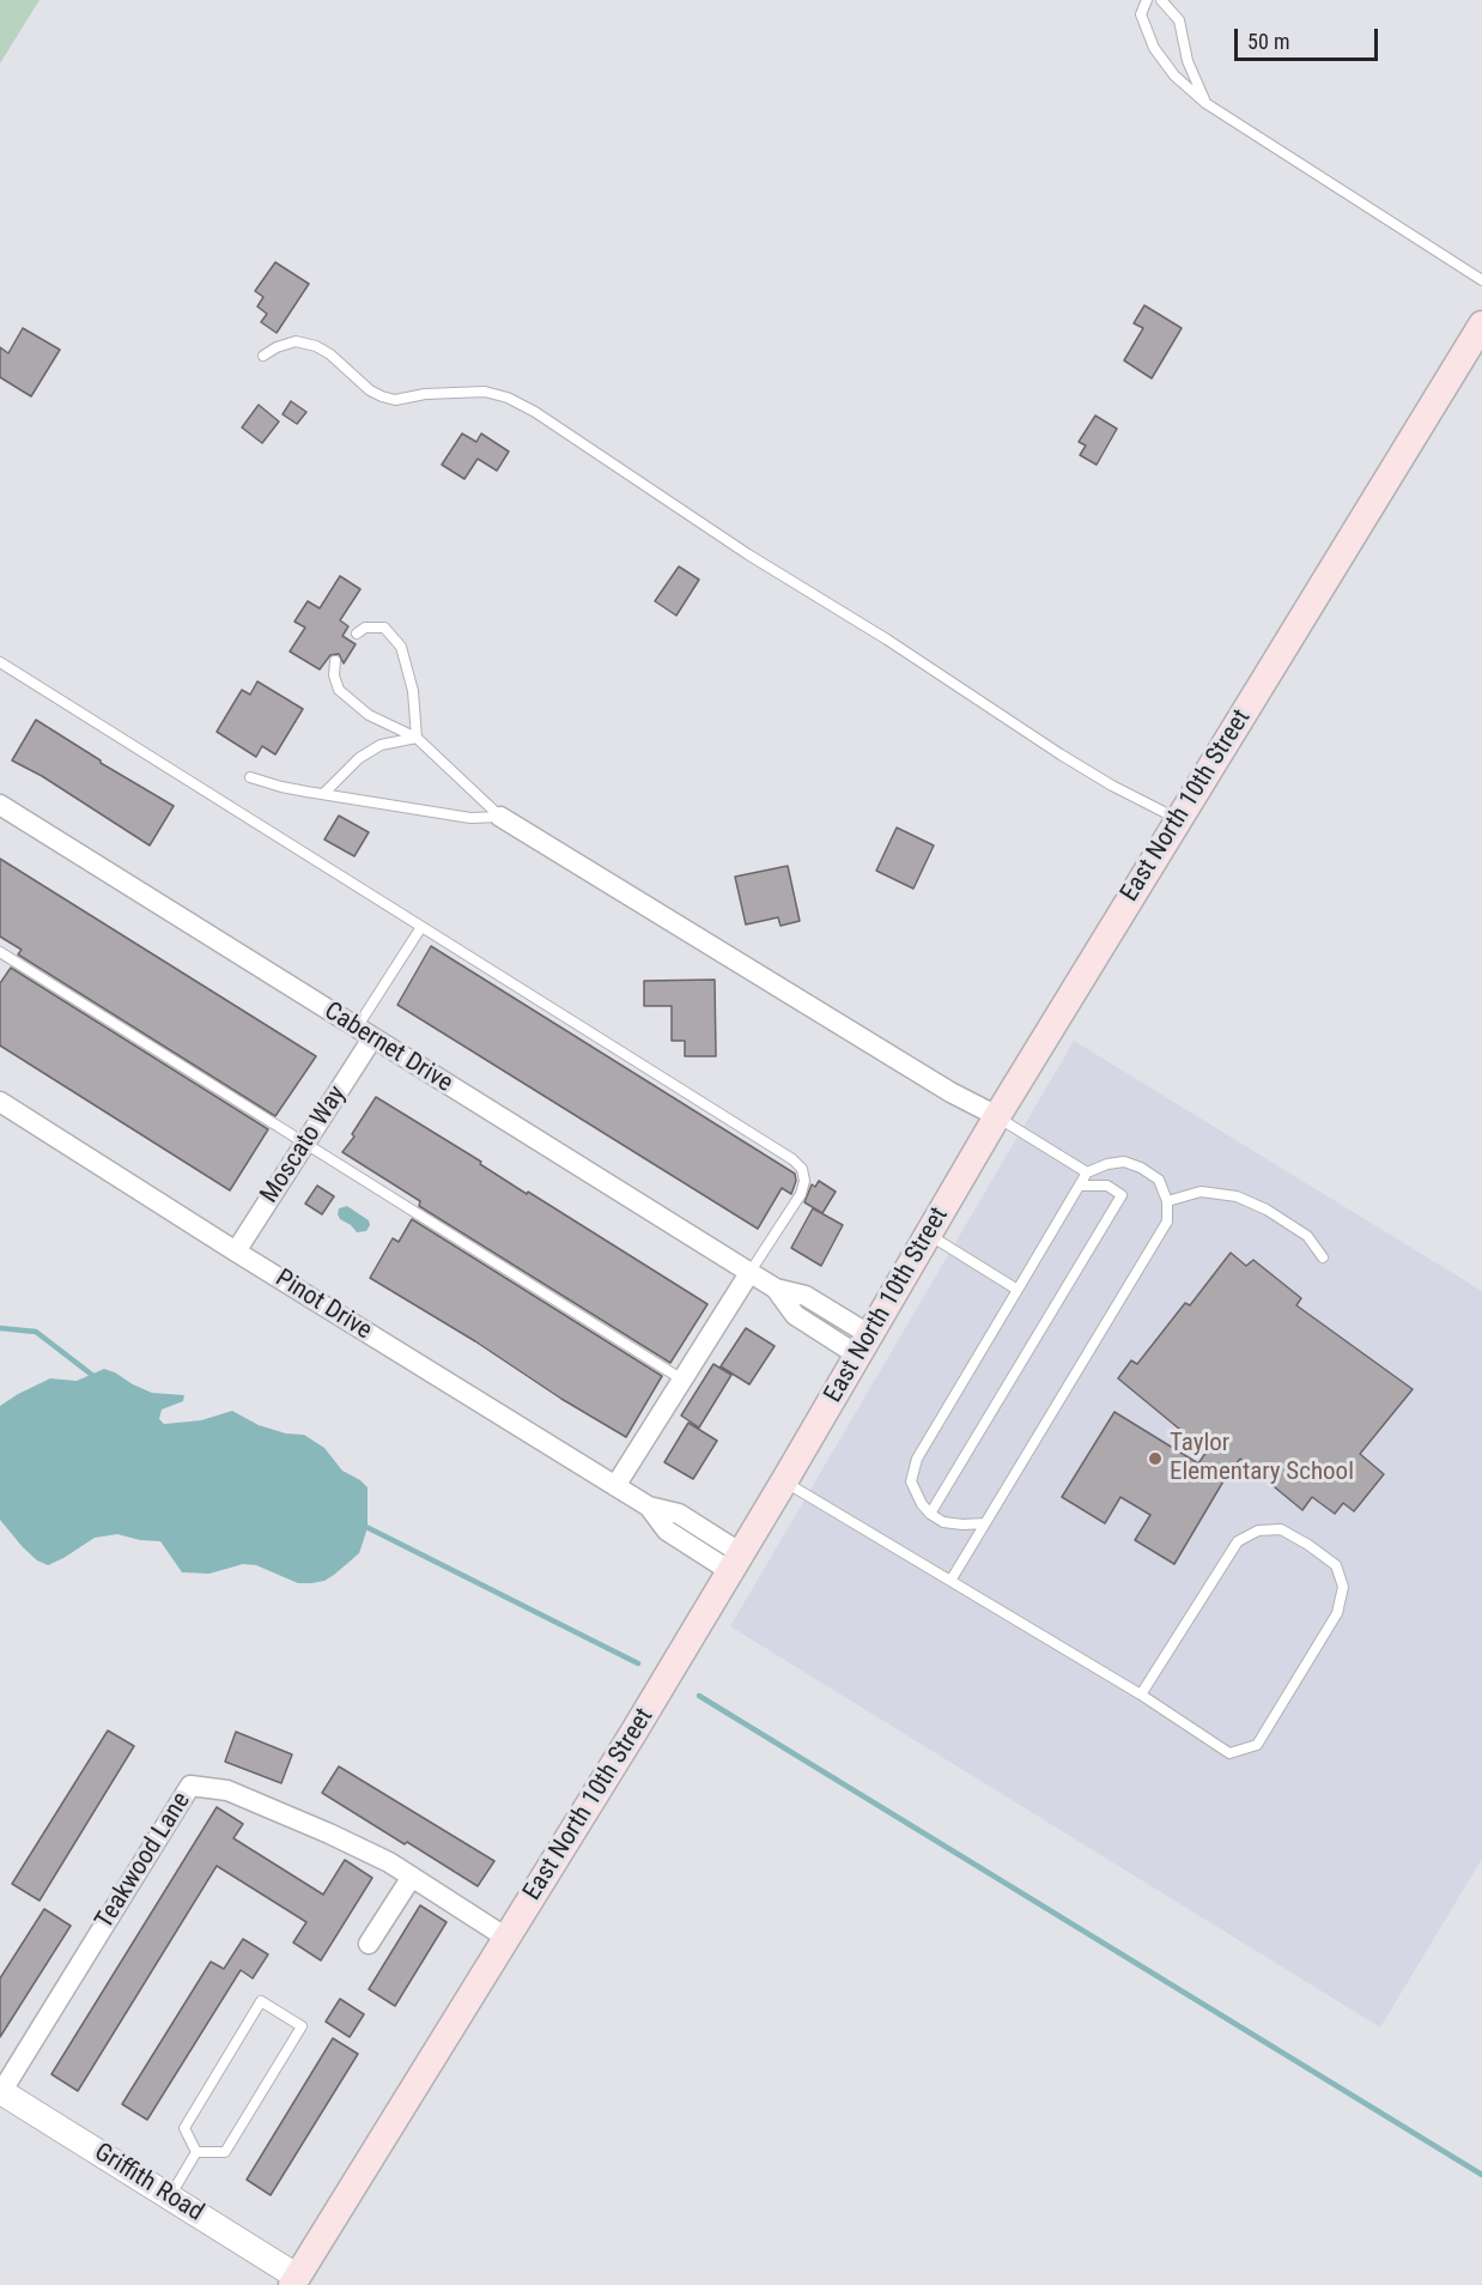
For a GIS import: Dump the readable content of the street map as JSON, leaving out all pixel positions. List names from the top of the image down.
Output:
{
  "streets": {
    "main road": ["East North 10th Street"],
    "street": [
      "Cabernet Drive",
      "Moscato Way",
      "Pinot Drive",
      "Teakwood Lane",
      "Griffith Road"
    ]
  },
  "crossings": [
    ["East North 10th Street", "Cabernet Drive"],
    ["East North 10th Street", "Pinot Drive"],
    ["East North 10th Street", "Teakwood Lane"],
    ["East North 10th Street", "Griffith Road"],
    ["Cabernet Drive", "Moscato Way"],
    ["Moscato Way", "Pinot Drive"],
    ["Teakwood Lane", "Griffith Road"]
  ],
  "places": ["Taylor Elementary School"],
  "scale_bar": "50 m"
}
